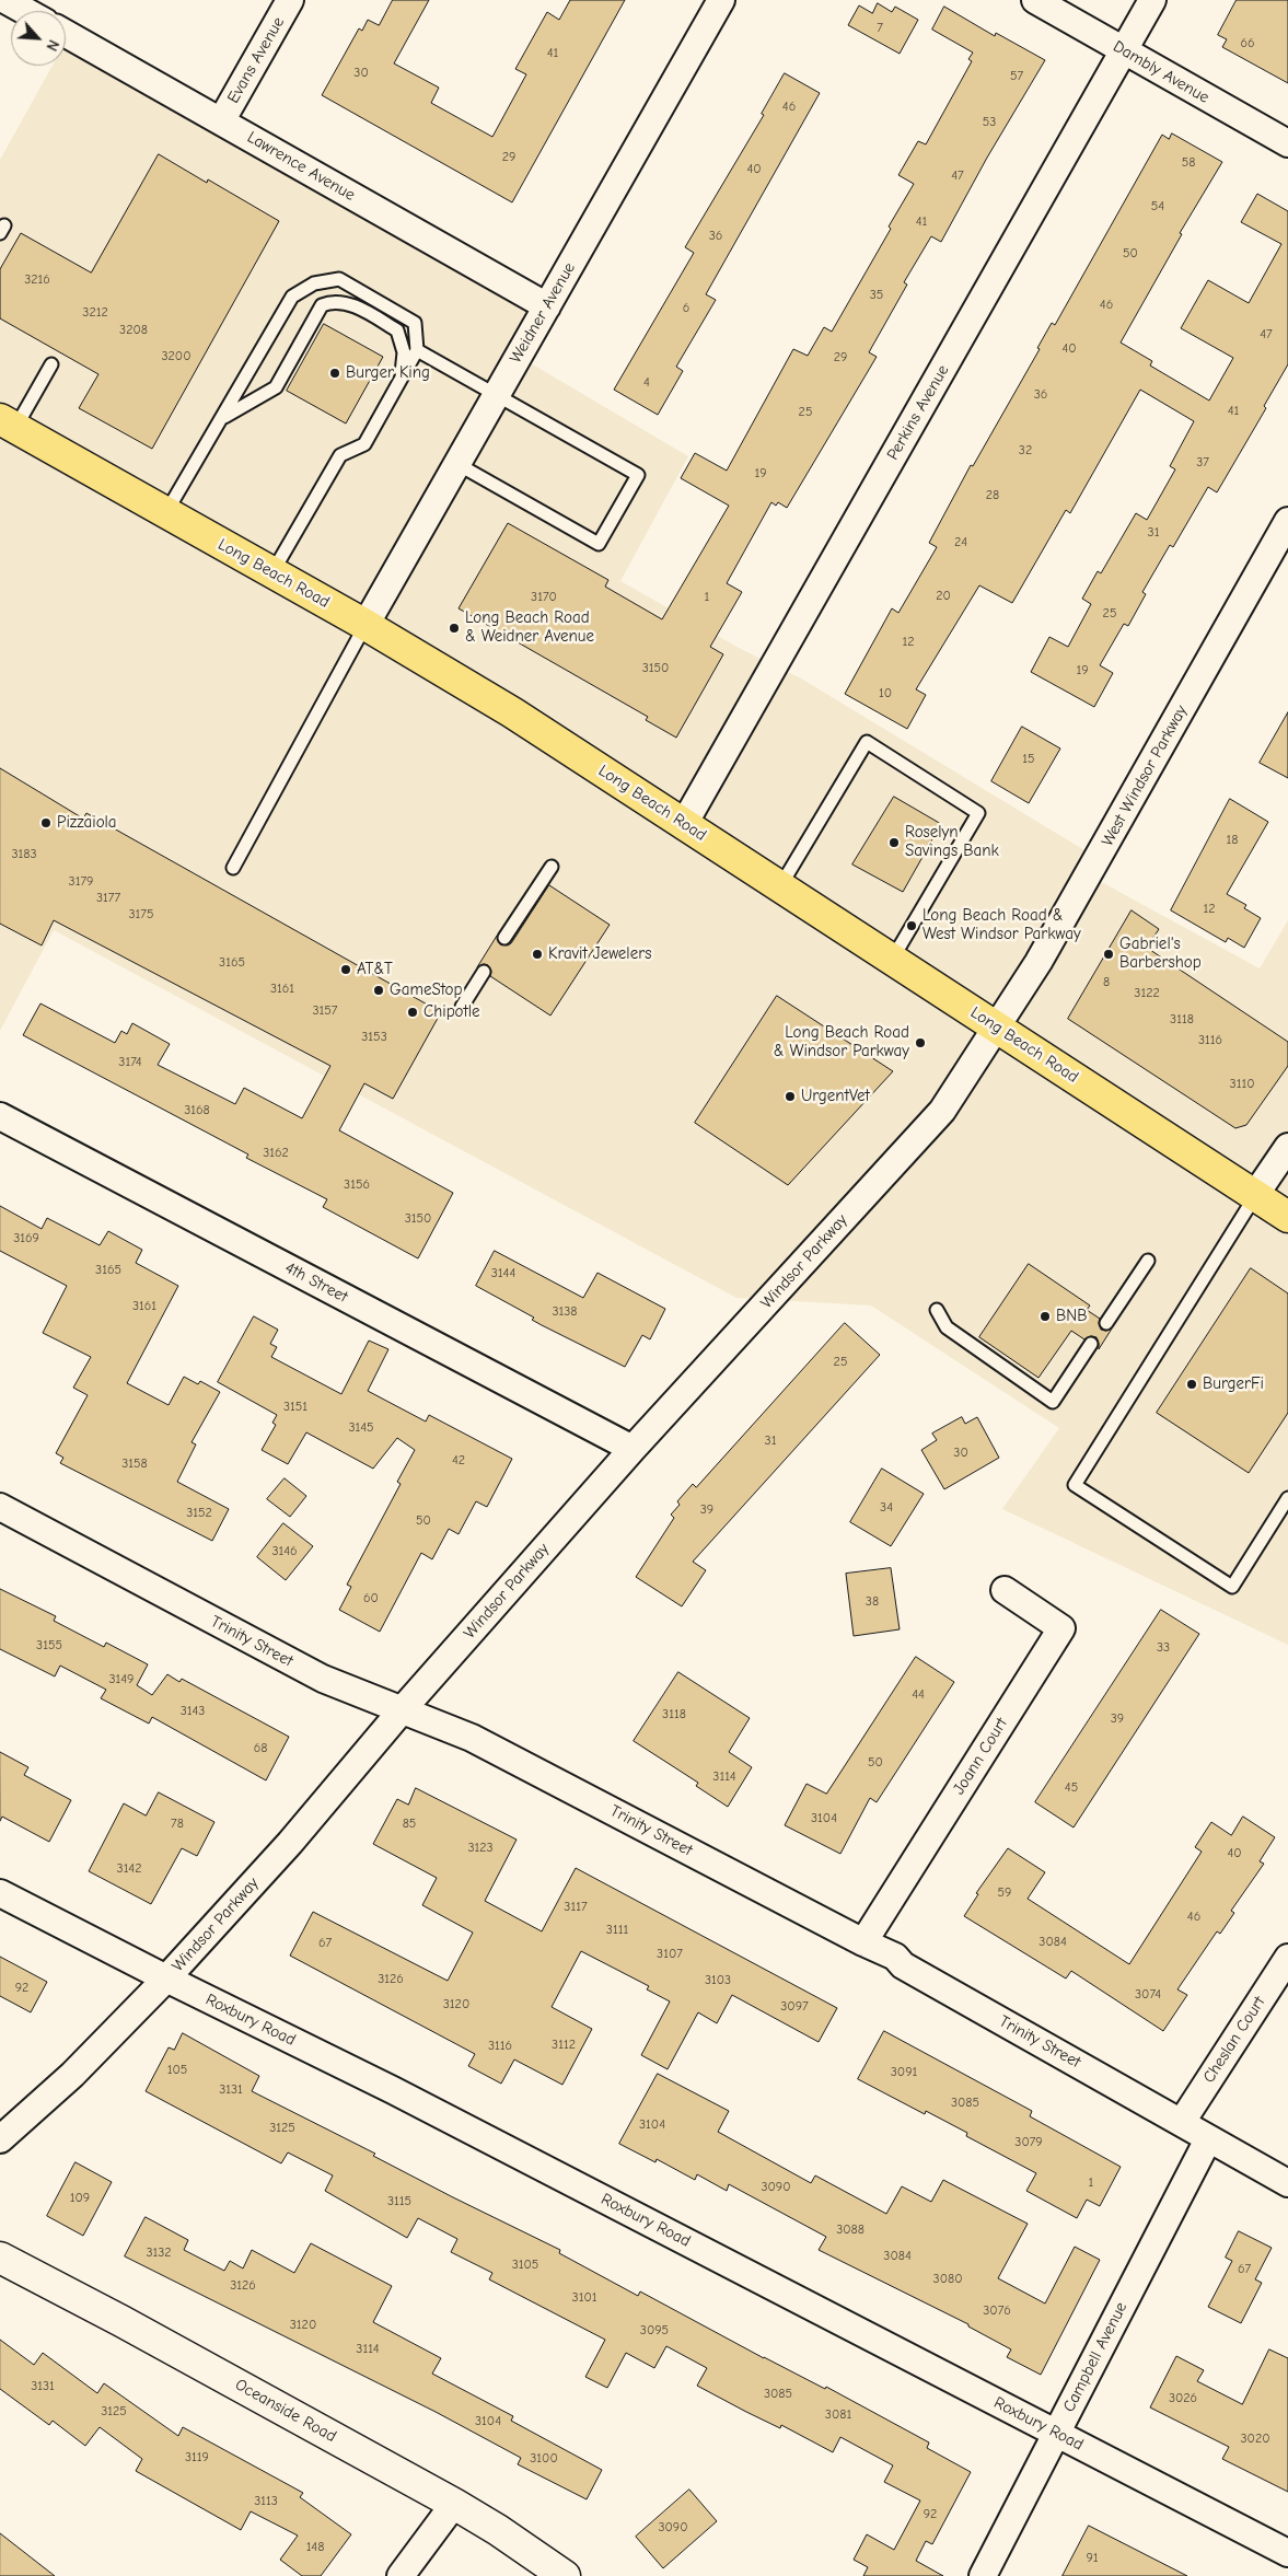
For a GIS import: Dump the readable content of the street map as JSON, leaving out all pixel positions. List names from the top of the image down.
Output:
{
  "streets": {
    "main road": ["Long Beach Road", "Oceanside Road"],
    "street": [
      "Evans Avenue",
      "Dambly Avenue",
      "Lawrence Avenue",
      "Weidner Avenue",
      "Perkins Avenue",
      "West Windsor Parkway",
      "Windsor Parkway",
      "4th Street",
      "Trinity Street",
      "Joann Court",
      "Roxbury Road",
      "Cheslan Court",
      "Campbell Avenue"
    ]
  },
  "crossings": [
    ["Evans Avenue", "Lawrence Avenue"],
    ["Dambly Avenue", "Perkins Avenue"],
    ["Lawrence Avenue", "Weidner Avenue"],
    ["Weidner Avenue", "Long Beach Road"],
    ["Perkins Avenue", "Long Beach Road"],
    ["Long Beach Road", "West Windsor Parkway"],
    ["Long Beach Road", "Windsor Parkway"],
    ["West Windsor Parkway", "Windsor Parkway"],
    ["Windsor Parkway", "4th Street"],
    ["Windsor Parkway", "Trinity Street"],
    ["Windsor Parkway", "Roxbury Road"],
    ["Trinity Street", "Joann Court"],
    ["Trinity Street", "Cheslan Court"],
    ["Trinity Street", "Campbell Avenue"],
    ["Roxbury Road", "Campbell Avenue"]
  ],
  "places": [
    "Burger King",
    "Long Beach Road & Weidner Avenue",
    "Pizzaiola",
    "Roselyn Savings Bank",
    "Long Beach Road & West Windsor Parkway",
    "Kravit Jewelers",
    "Gabriel's Barbershop",
    "AT&T",
    "GameStop",
    "Chipotle",
    "Long Beach Road & Windsor Parkway",
    "UrgentVet",
    "BNB",
    "BurgerFi"
  ],
  "house_numbers": [
    "7",
    "66",
    "41",
    "30",
    "57",
    "46",
    "53",
    "29",
    "58",
    "40",
    "47",
    "54",
    "41",
    "36",
    "50",
    "3216",
    "35",
    "46",
    "6",
    "3212",
    "3208",
    "47",
    "40",
    "3200",
    "29",
    "4",
    "36",
    "41",
    "25",
    "32",
    "37",
    "19",
    "28",
    "31",
    "24",
    "20",
    "3170",
    "1",
    "25",
    "12",
    "3150",
    "19",
    "10",
    "15",
    "18",
    "3183",
    "3179",
    "3177",
    "12",
    "3175",
    "3165",
    "8",
    "3161",
    "3122",
    "3157",
    "3118",
    "3153",
    "3116",
    "3174",
    "3110",
    "3168",
    "3162",
    "3156",
    "3150",
    "3169",
    "3165",
    "3144",
    "3161",
    "3138",
    "25",
    "3151",
    "3145",
    "31",
    "30",
    "42",
    "3158",
    "34",
    "39",
    "3152",
    "50",
    "3146",
    "60",
    "38",
    "3155",
    "33",
    "3149",
    "44",
    "3143",
    "3118",
    "39",
    "68",
    "50",
    "3114",
    "45",
    "3104",
    "78",
    "85",
    "3123",
    "40",
    "3142",
    "59",
    "3117",
    "46",
    "3111",
    "3084",
    "67",
    "3107",
    "3126",
    "3103",
    "92",
    "3074",
    "3120",
    "3097",
    "3112",
    "3116",
    "105",
    "3091",
    "3131",
    "3085",
    "3104",
    "3125",
    "3079",
    "1",
    "3090",
    "109",
    "3115",
    "3088",
    "3132",
    "3084",
    "3105",
    "67",
    "3080",
    "3126",
    "3101",
    "3076",
    "3120",
    "3095",
    "3114",
    "3131",
    "3085",
    "3026",
    "3125",
    "3081",
    "3104",
    "3020",
    "3119",
    "3100",
    "3113",
    "92",
    "3090",
    "148",
    "91"
  ],
  "north": "bottom right"
}
